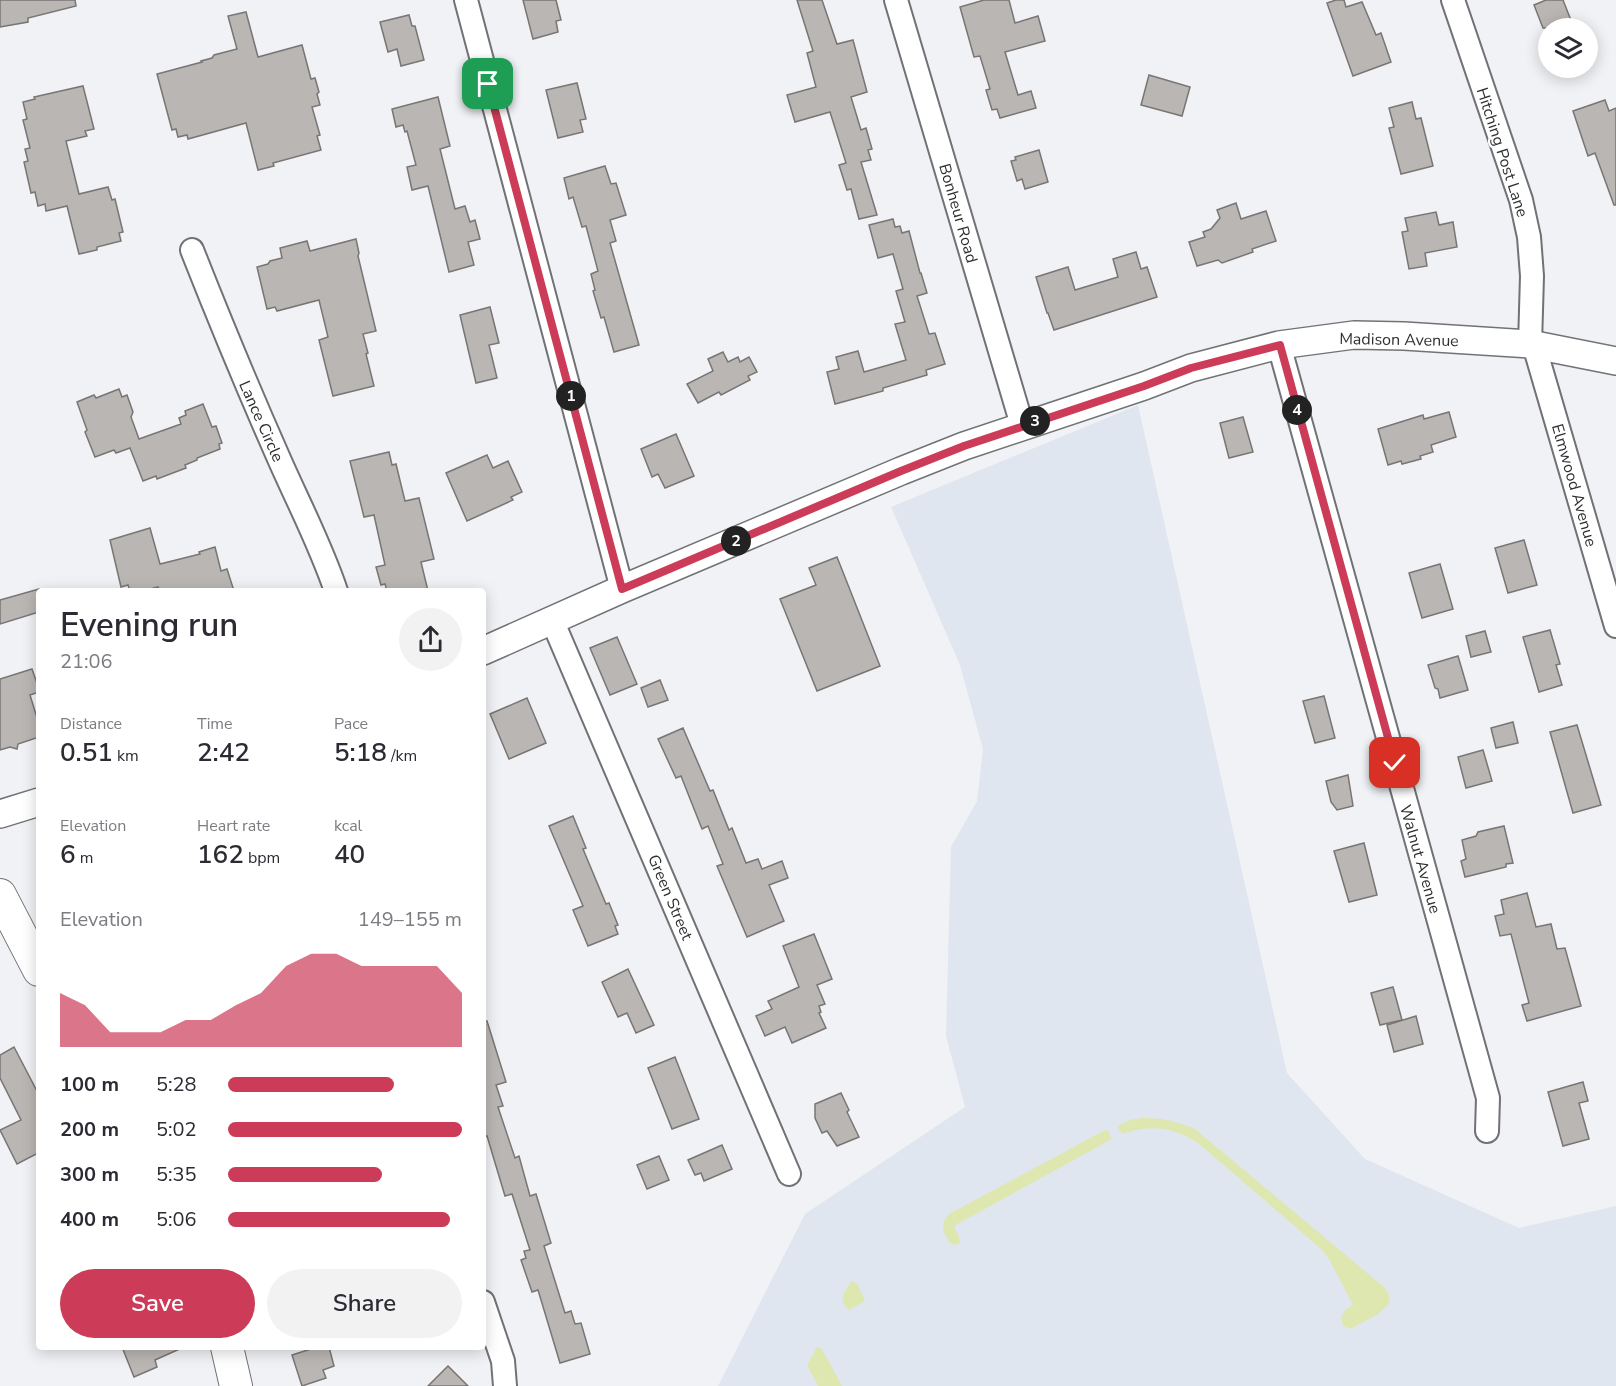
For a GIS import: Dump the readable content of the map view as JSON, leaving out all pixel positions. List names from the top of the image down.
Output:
{
  "streets": {
    "street": [
      "Hitching Post Lane",
      "Bonheur Road",
      "Madison Avenue",
      "Lance Circle",
      "Elmwood Avenue",
      "Walnut Avenue",
      "Green Street"
    ]
  },
  "crossings": [
    ["Hitching Post Lane", "Madison Avenue"],
    ["Hitching Post Lane", "Elmwood Avenue"],
    ["Bonheur Road", "Madison Avenue"],
    ["Madison Avenue", "Elmwood Avenue"],
    ["Madison Avenue", "Walnut Avenue"],
    ["Madison Avenue", "Green Street"]
  ],
  "page": {
    "pins": [
      "1",
      "4",
      "3",
      "2"
    ],
    "heading": ["Evening run", "21:06"],
    "stats": [
      ["Distance", "0.51 km"],
      ["Time", "2:42"],
      ["Pace", "5:18 /km"],
      ["Elevation", "6 m"],
      ["Heart rate", "162 bpm"],
      ["kcal", "40"]
    ],
    "chart": ["Elevation", "149–155 m"],
    "list": [
      {
        "name": "100 m",
        "note": "5:28"
      },
      {
        "name": "200 m",
        "note": "5:02"
      },
      {
        "name": "300 m",
        "note": "5:35"
      },
      {
        "name": "400 m",
        "note": "5:06"
      }
    ],
    "buttons": ["Save", "Share"]
  }
}
